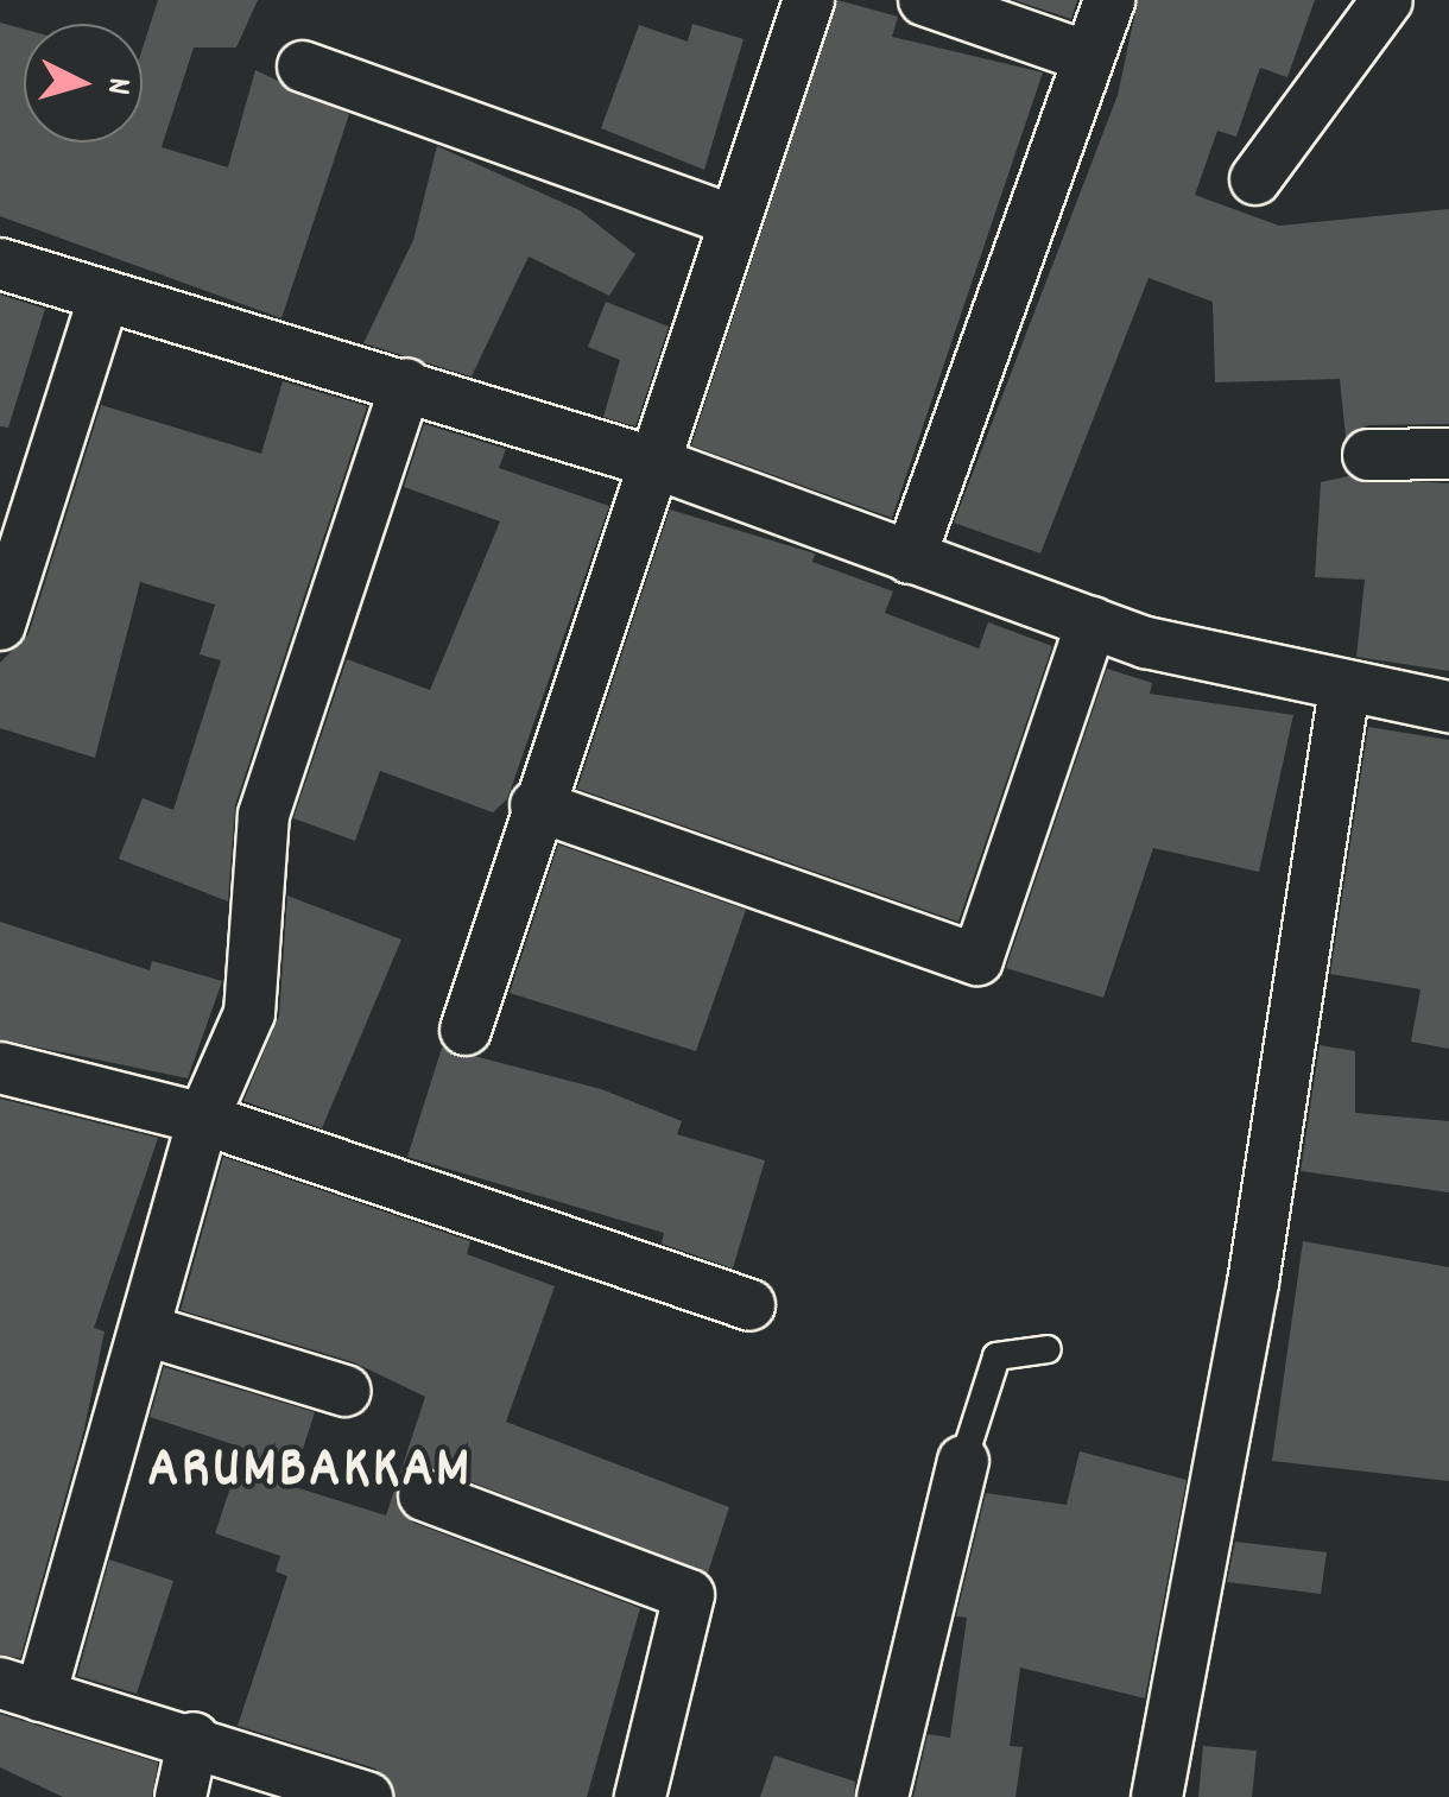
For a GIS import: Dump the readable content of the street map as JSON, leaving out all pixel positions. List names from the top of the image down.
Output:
{
  "districts": ["ARUMBAKKAM"],
  "north": "right"
}
